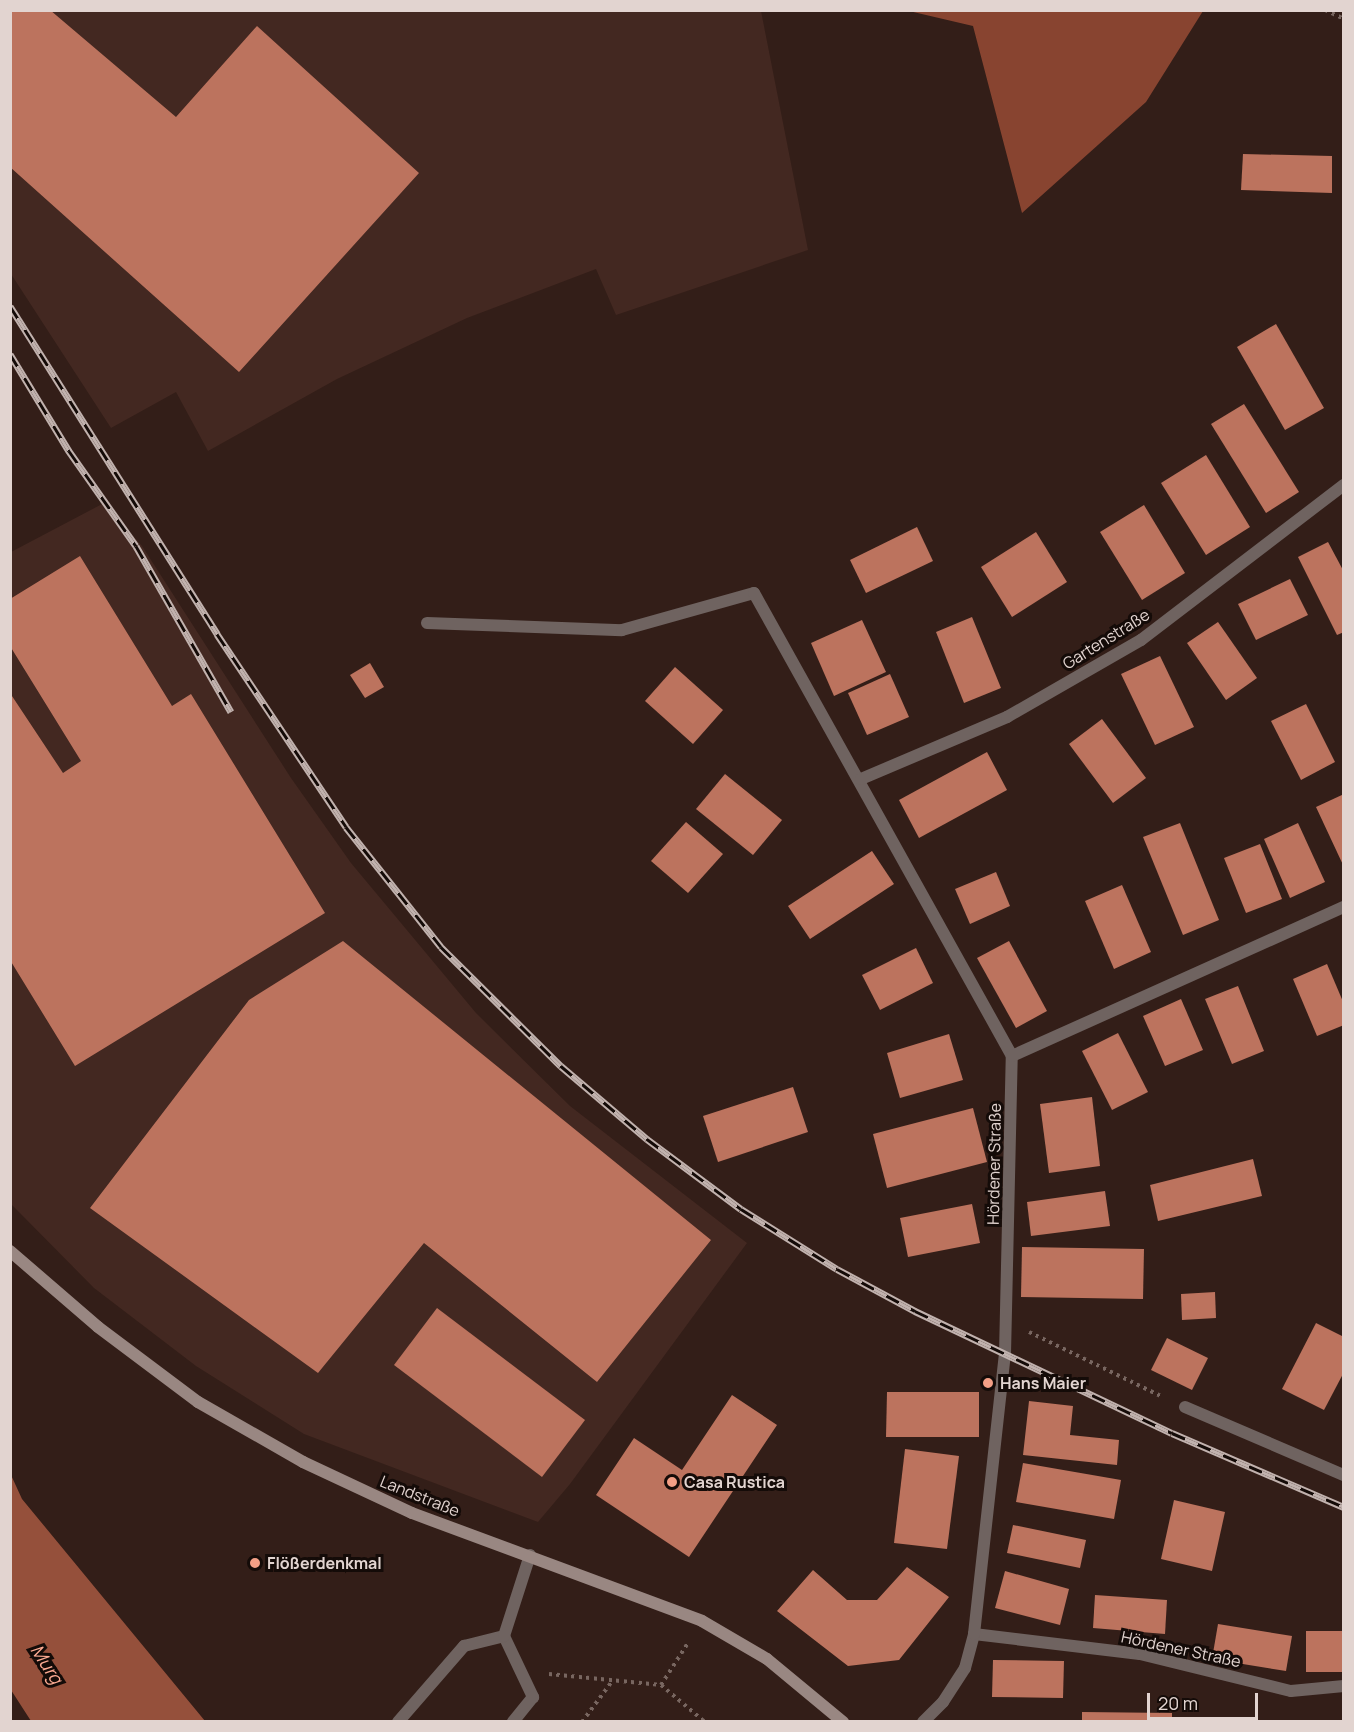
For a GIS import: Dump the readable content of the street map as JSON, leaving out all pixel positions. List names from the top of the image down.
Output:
{
  "streets": {
    "street": ["Gartenstraße", "Hördener Straße", "Landstraße"]
  },
  "water": ["Murg"],
  "places": ["Hans Maier", "Casa Rustica", "Flößerdenkmal"],
  "scale_bar": "20 m"
}
